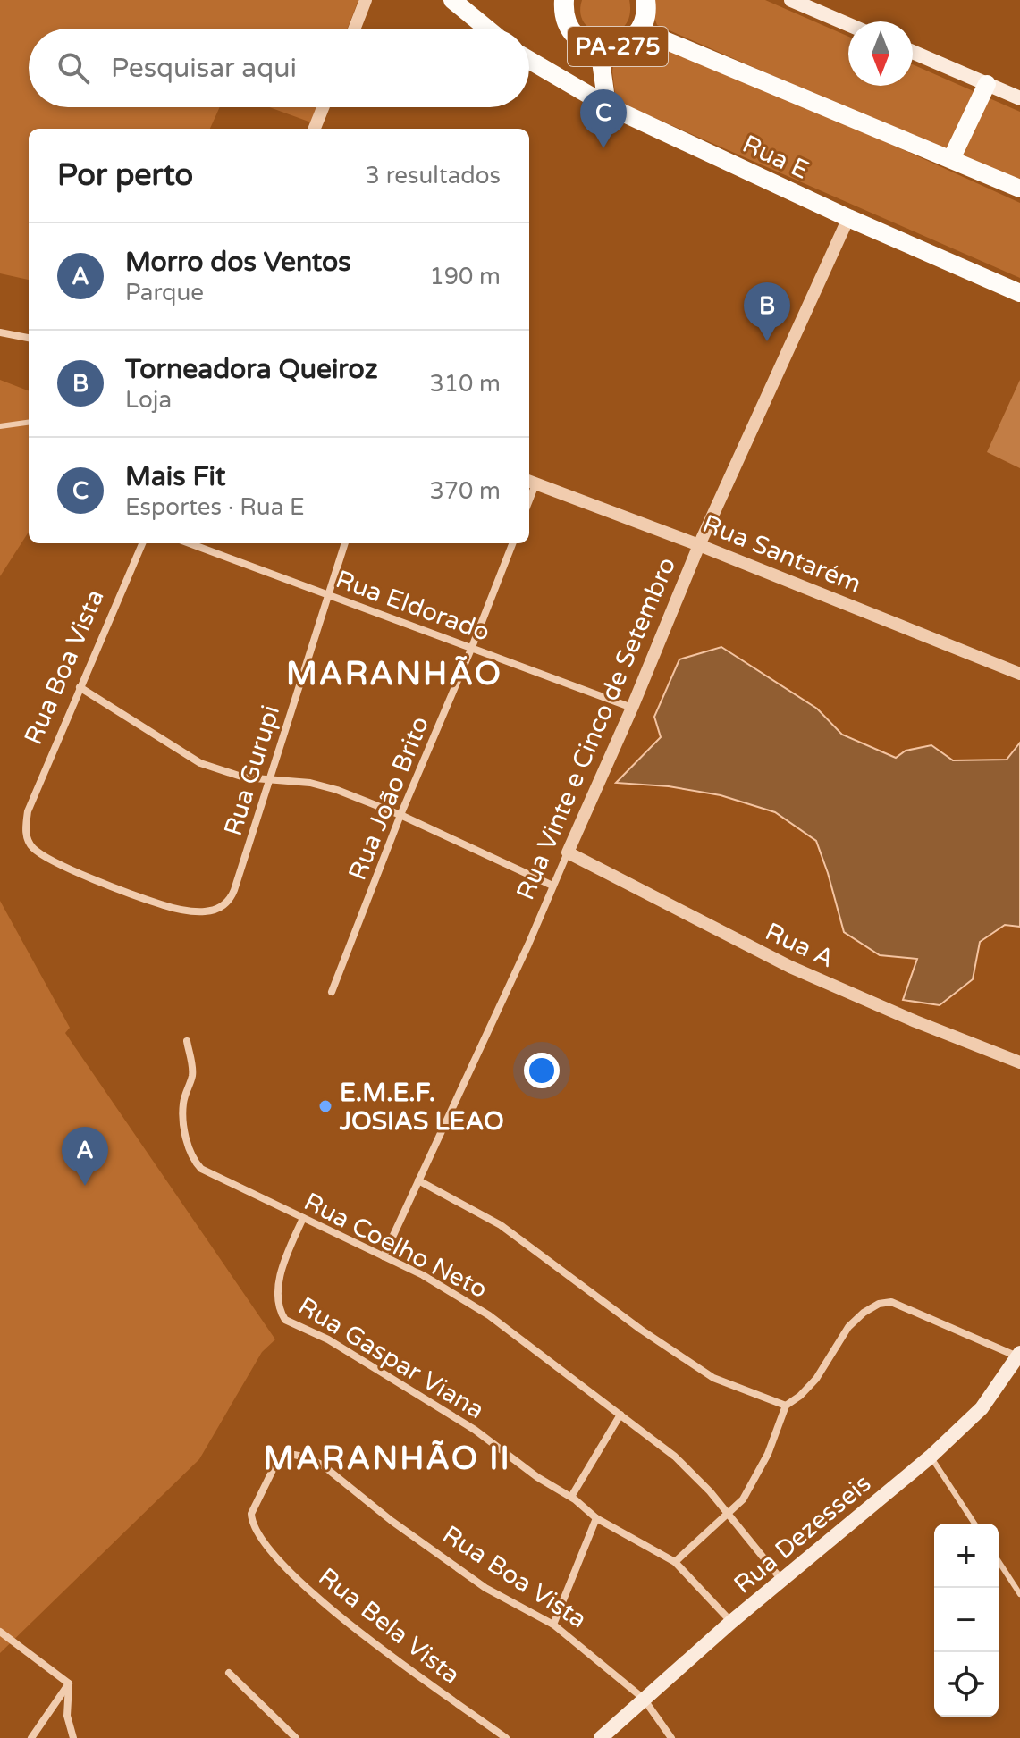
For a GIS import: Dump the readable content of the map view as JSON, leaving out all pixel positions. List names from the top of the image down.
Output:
{
  "streets": {
    "highway": ["PA-275"],
    "main road": ["Rua E", "Rua Dezesseis"],
    "street": [
      "Rua Santarém",
      "Rua Eldorado",
      "Rua Boa Vista",
      "Rua Vinte e Cinco de Setembro",
      "Rua Gurupi",
      "Rua João Brito",
      "Rua A",
      "Rua Coelho Neto",
      "Rua Gaspar Viana",
      "Rua Bela Vista"
    ]
  },
  "crossings": [
    ["Rua E", "Rua Vinte e Cinco de Setembro"],
    ["Rua Santarém", "Rua Vinte e Cinco de Setembro"],
    ["Rua Eldorado", "Rua Vinte e Cinco de Setembro"],
    ["Rua Eldorado", "Rua Gurupi"],
    ["Rua Eldorado", "Rua João Brito"],
    ["Rua Boa Vista", "Rua Gurupi"],
    ["Rua Boa Vista", "Rua Dezesseis"],
    ["Rua Boa Vista", "Rua Bela Vista"],
    ["Rua Vinte e Cinco de Setembro", "Rua A"],
    ["Rua Vinte e Cinco de Setembro", "Rua Coelho Neto"],
    ["Rua Coelho Neto", "Rua Gaspar Viana"],
    ["Rua Coelho Neto", "Rua Dezesseis"],
    ["Rua Gaspar Viana", "Rua Dezesseis"]
  ],
  "districts": ["MARANHÃO", "MARANHÃO II"],
  "places": ["E.M.E.F. JOSIAS LEAO"],
  "north": "bottom",
  "page": {
    "search": "Pesquisar aqui",
    "pins": ["C", "B", "A"],
    "heading": ["Por perto", "3 resultados"],
    "list": [
      {
        "mark": "A",
        "name": "Morro dos Ventos",
        "note": "Parque",
        "value": "190 m"
      },
      {
        "mark": "B",
        "name": "Torneadora Queiroz",
        "note": "Loja",
        "value": "310 m"
      },
      {
        "mark": "C",
        "name": "Mais Fit",
        "note": "Esportes · Rua E",
        "value": "370 m"
      }
    ],
    "map_buttons": ["+", "−"]
  }
}
